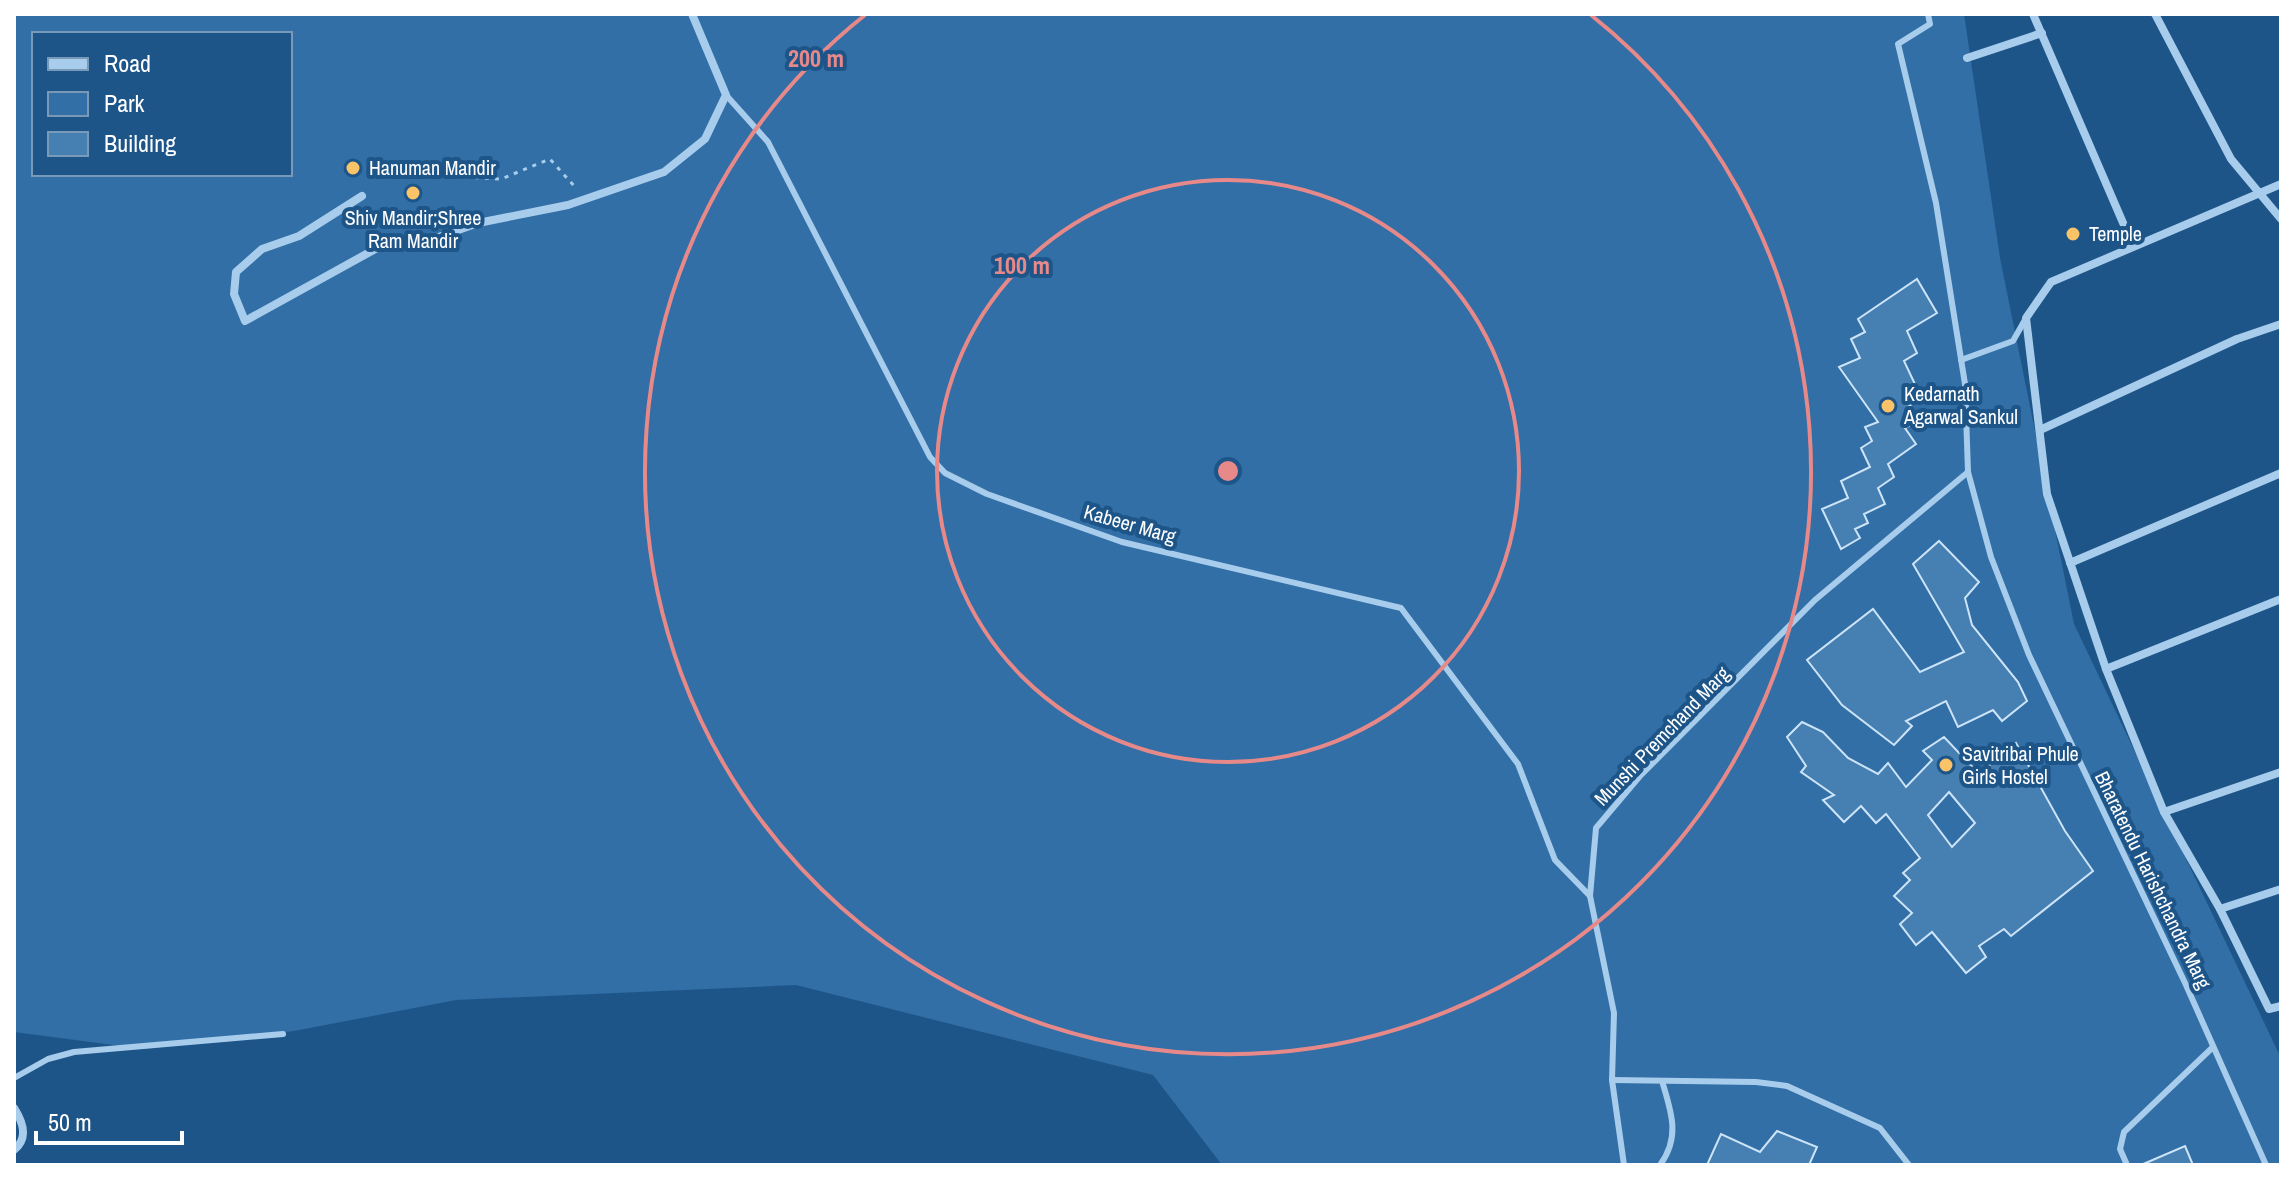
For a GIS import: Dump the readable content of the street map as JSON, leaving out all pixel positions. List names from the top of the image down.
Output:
{
  "streets": {
    "lane": ["Kabeer Marg", "Munshi Premchand Marg", "Bharatendu Harishchandra Marg"]
  },
  "crossings": [
    ["Kabeer Marg", "Munshi Premchand Marg"],
    ["Munshi Premchand Marg", "Bharatendu Harishchandra Marg"]
  ],
  "places": [
    "Hanuman Mandir",
    "Shiv Mandir;Shree Ram Mandir",
    "Temple",
    "Kedarnath Agarwal Sankul",
    "Savitribai Phule Girls Hostel"
  ],
  "legend": ["Road", "Park", "Building"],
  "scale_bar": "50 m",
  "rings": ["200 m", "100 m"]
}
